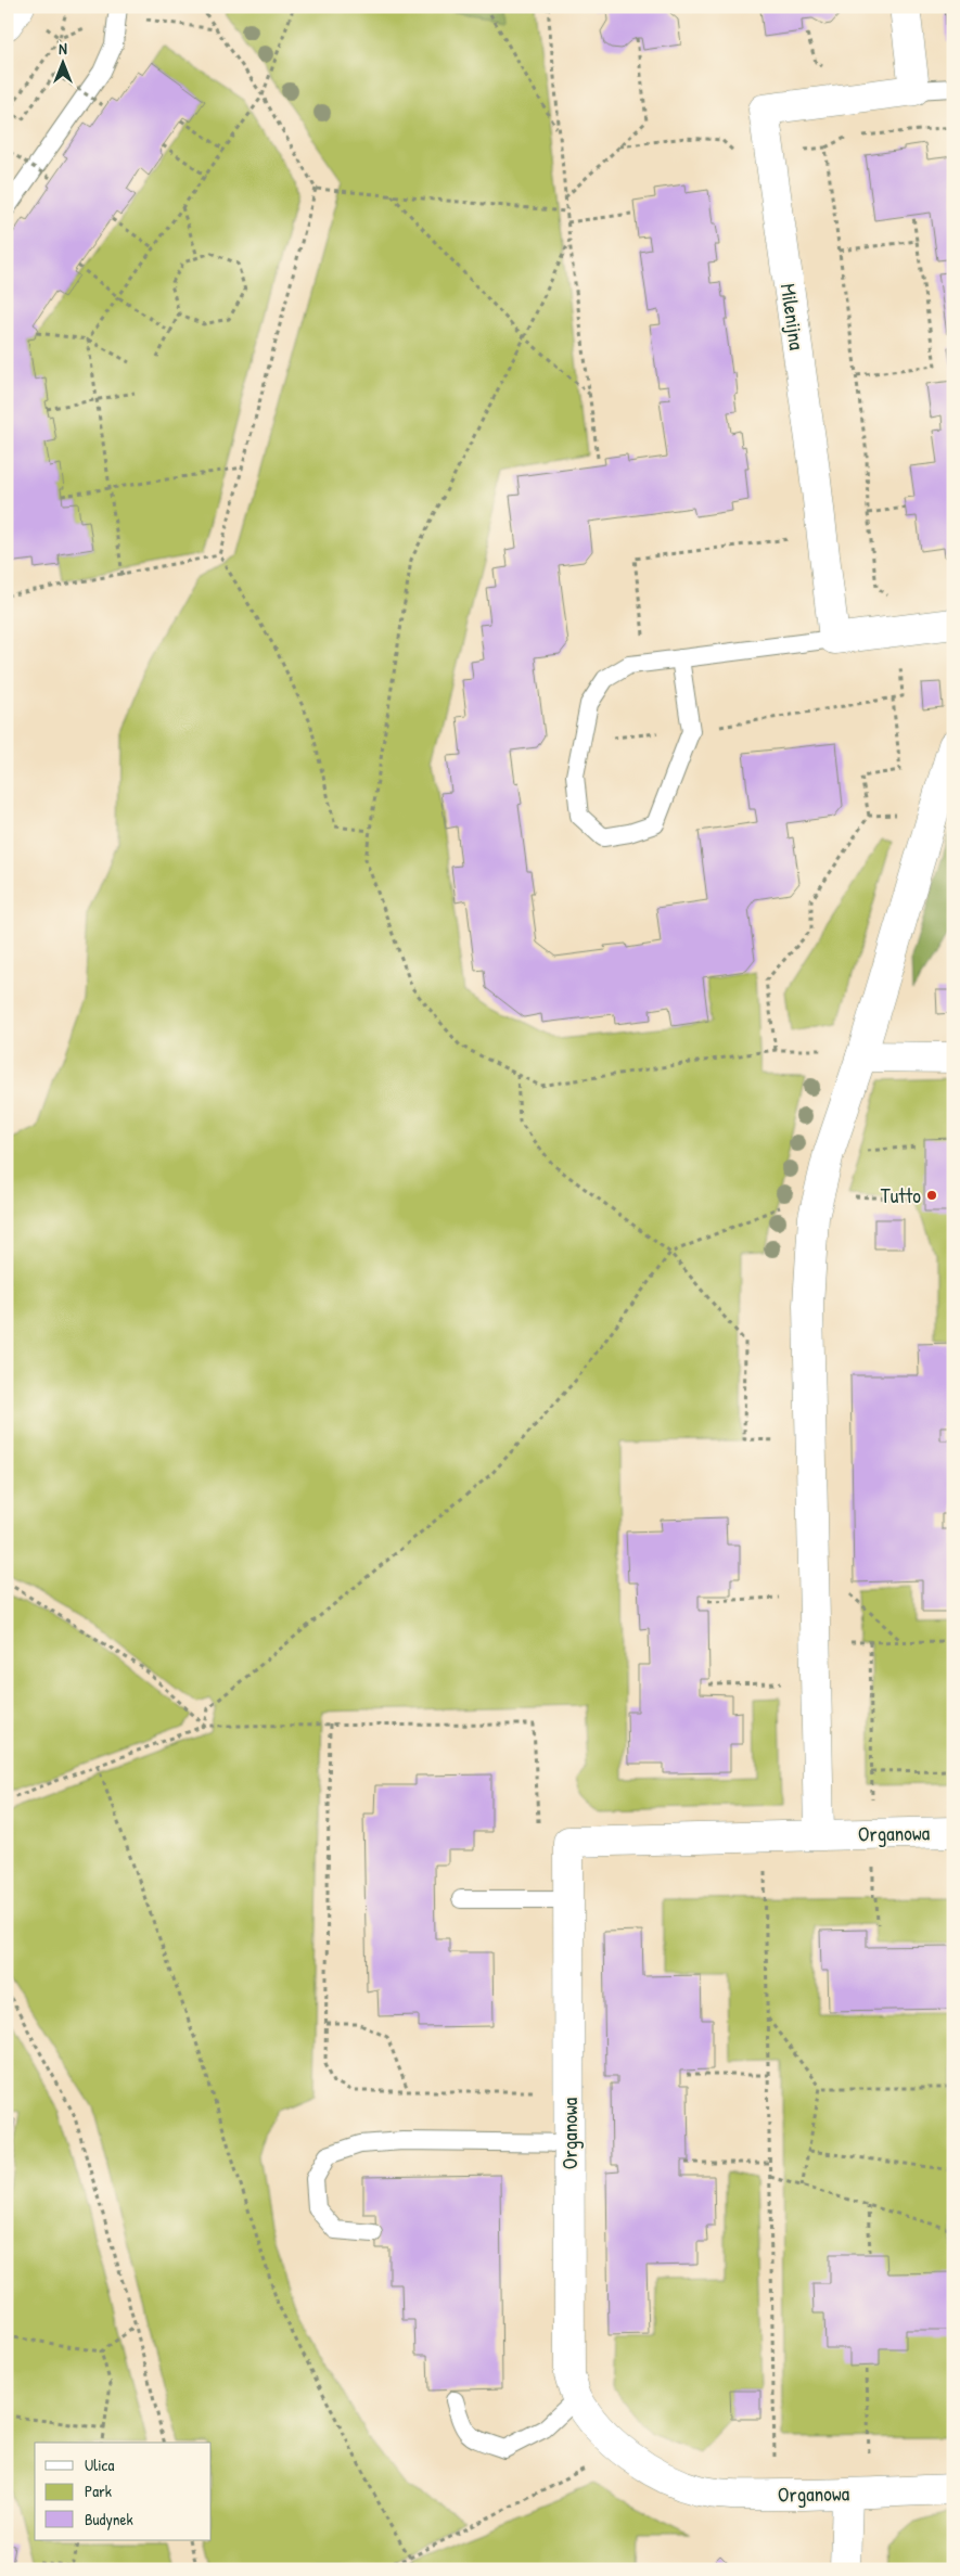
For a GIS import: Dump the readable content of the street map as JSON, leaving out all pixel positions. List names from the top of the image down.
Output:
{
  "streets": {
    "street": ["Milenijna", "Organowa"]
  },
  "places": ["Tutto"],
  "legend": ["Ulica", "Park", "Budynek"],
  "north": "top"
}
